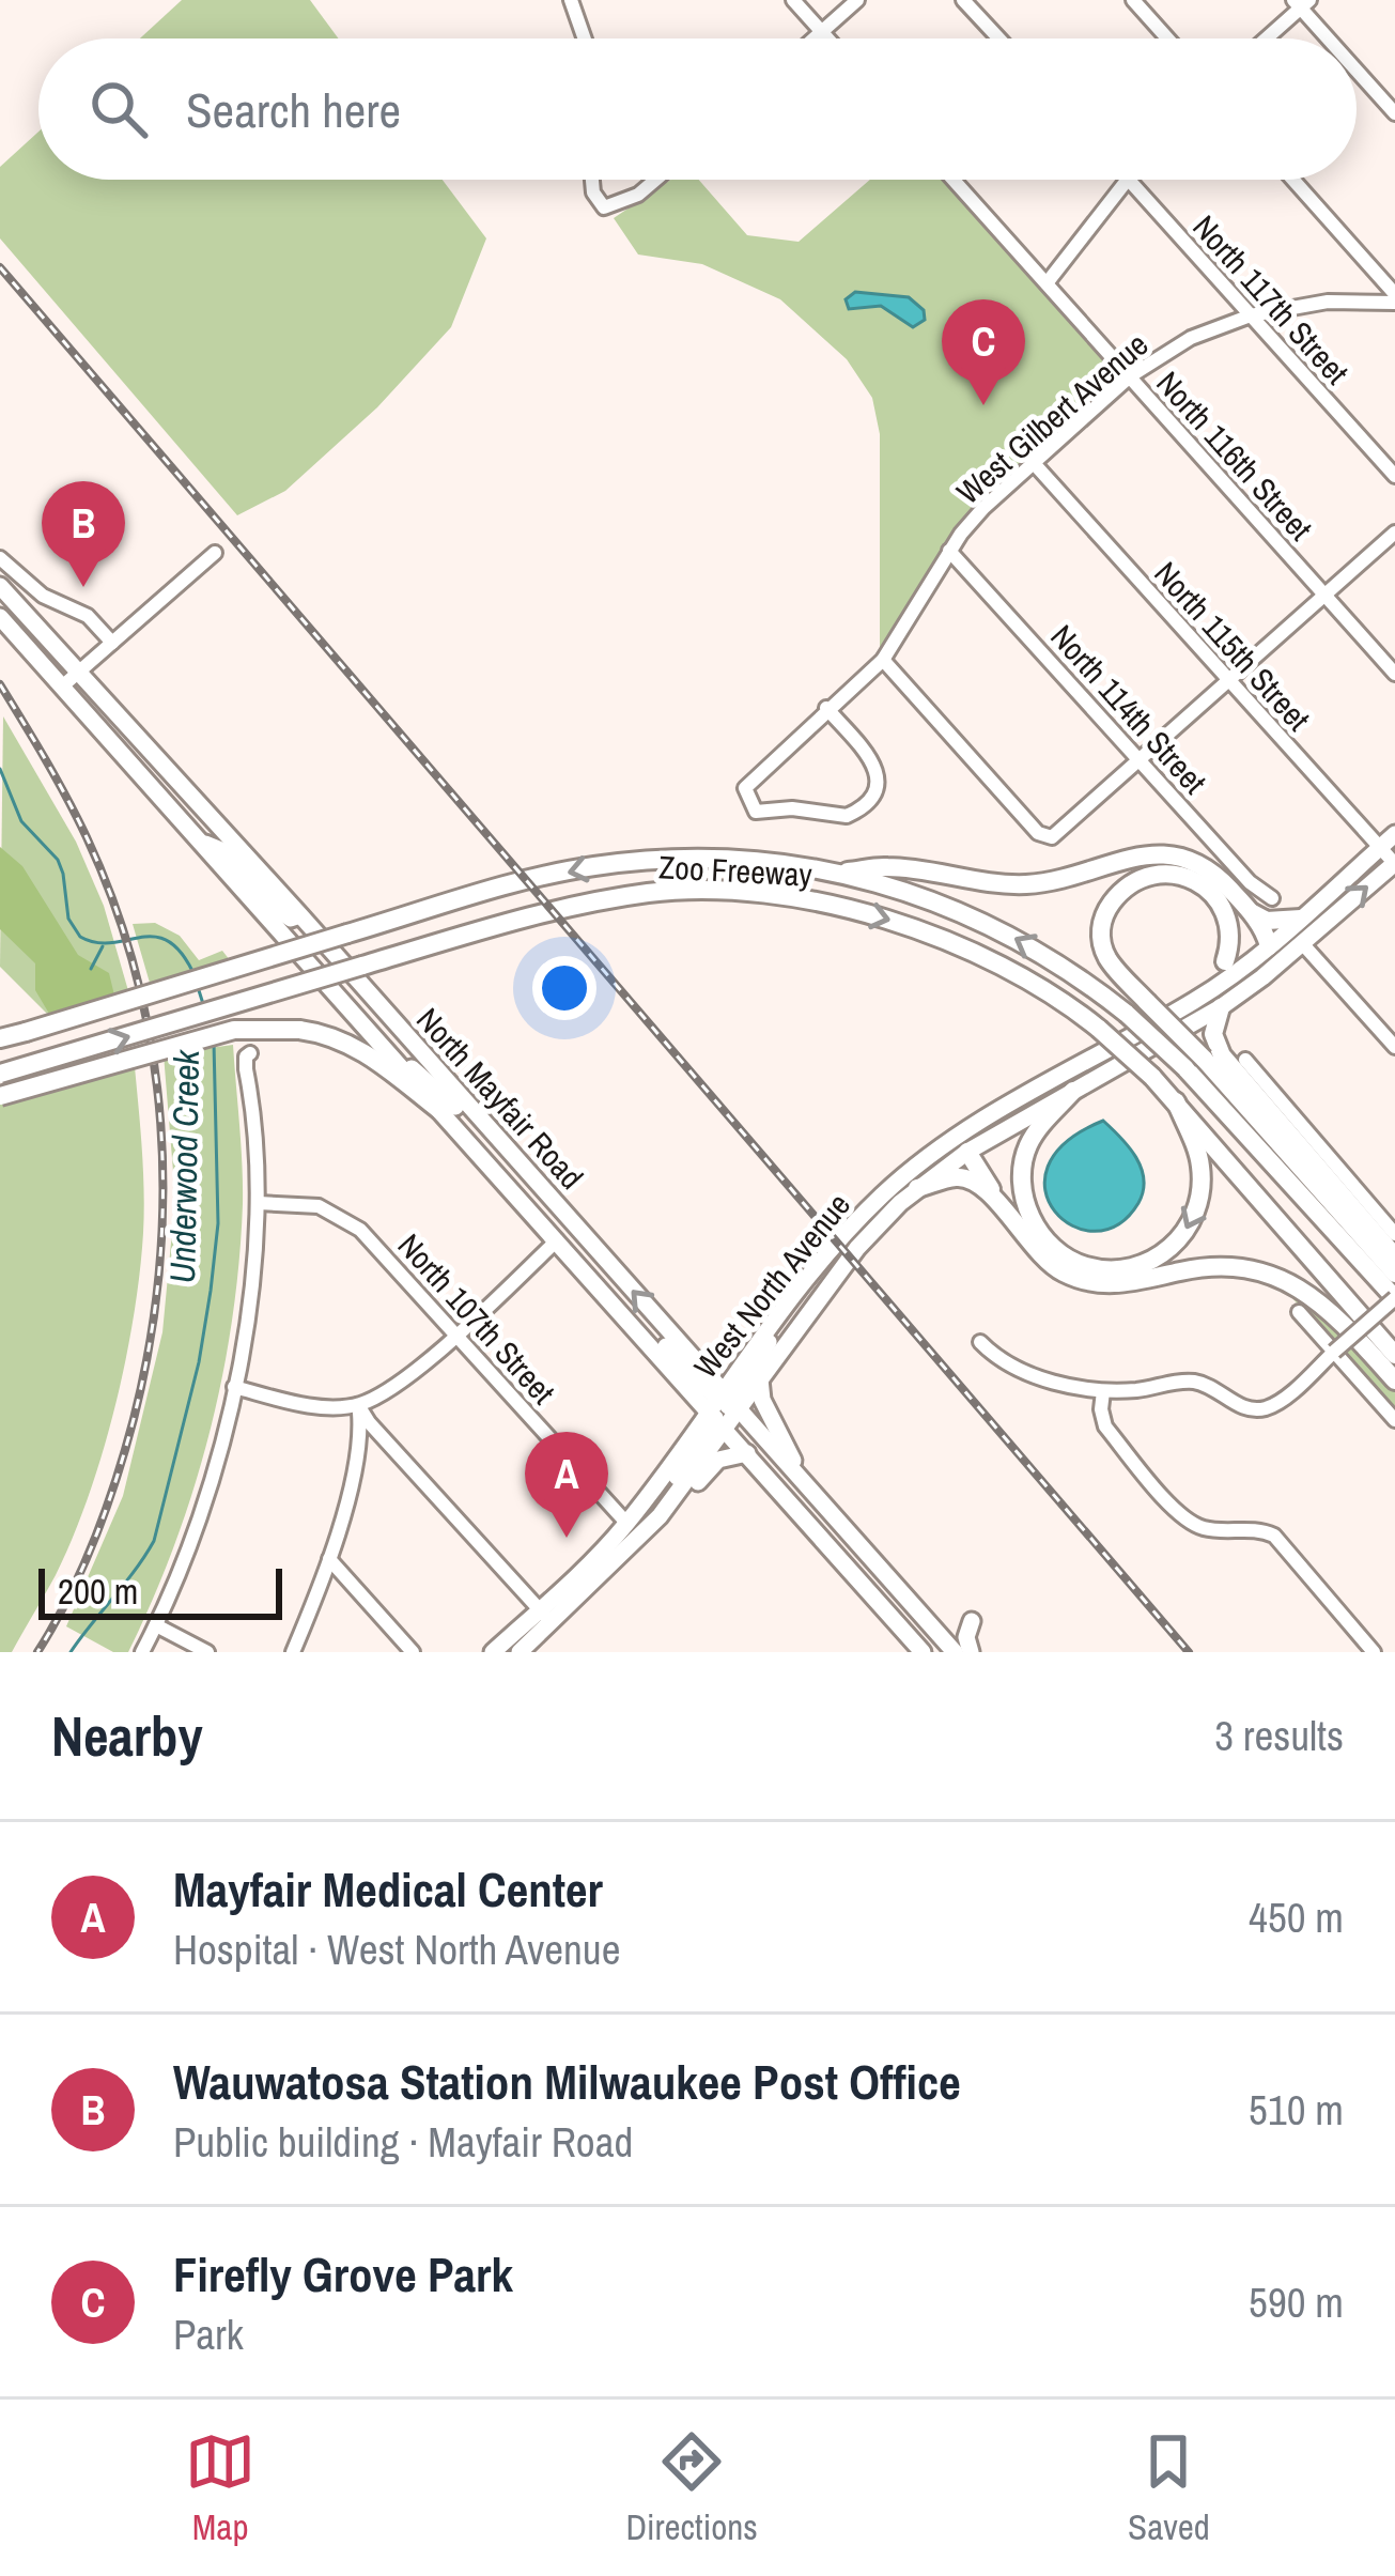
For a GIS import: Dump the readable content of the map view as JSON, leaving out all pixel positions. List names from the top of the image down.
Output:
{
  "streets": {
    "highway": ["Zoo Freeway"],
    "main road": ["North Mayfair Road", "West North Avenue"],
    "street": [
      "North 117th Street",
      "West Gilbert Avenue",
      "North 116th Street",
      "North 115th Street",
      "North 114th Street",
      "North 107th Street"
    ]
  },
  "crossings": [
    ["North 117th Street", "West Gilbert Avenue"],
    ["West Gilbert Avenue", "North 116th Street"],
    ["West Gilbert Avenue", "North 115th Street"],
    ["West Gilbert Avenue", "North 114th Street"],
    ["North 115th Street", "West North Avenue"],
    ["North Mayfair Road", "West North Avenue"],
    ["West North Avenue", "North 107th Street"]
  ],
  "water": ["Underwood Creek"],
  "scale_bar": "200 m",
  "page": {
    "search": "Search here",
    "pins": ["C", "B", "A"],
    "scale": "200 m",
    "heading": ["Nearby", "3 results"],
    "list": [
      {
        "mark": "A",
        "name": "Mayfair Medical Center",
        "note": "Hospital · West North Avenue",
        "value": "450 m"
      },
      {
        "mark": "B",
        "name": "Wauwatosa Station Milwaukee Post Office",
        "note": "Public building · Mayfair Road",
        "value": "510 m"
      },
      {
        "mark": "C",
        "name": "Firefly Grove Park",
        "note": "Park",
        "value": "590 m"
      }
    ],
    "nav": ["Map", "Directions", "Saved"]
  }
}
